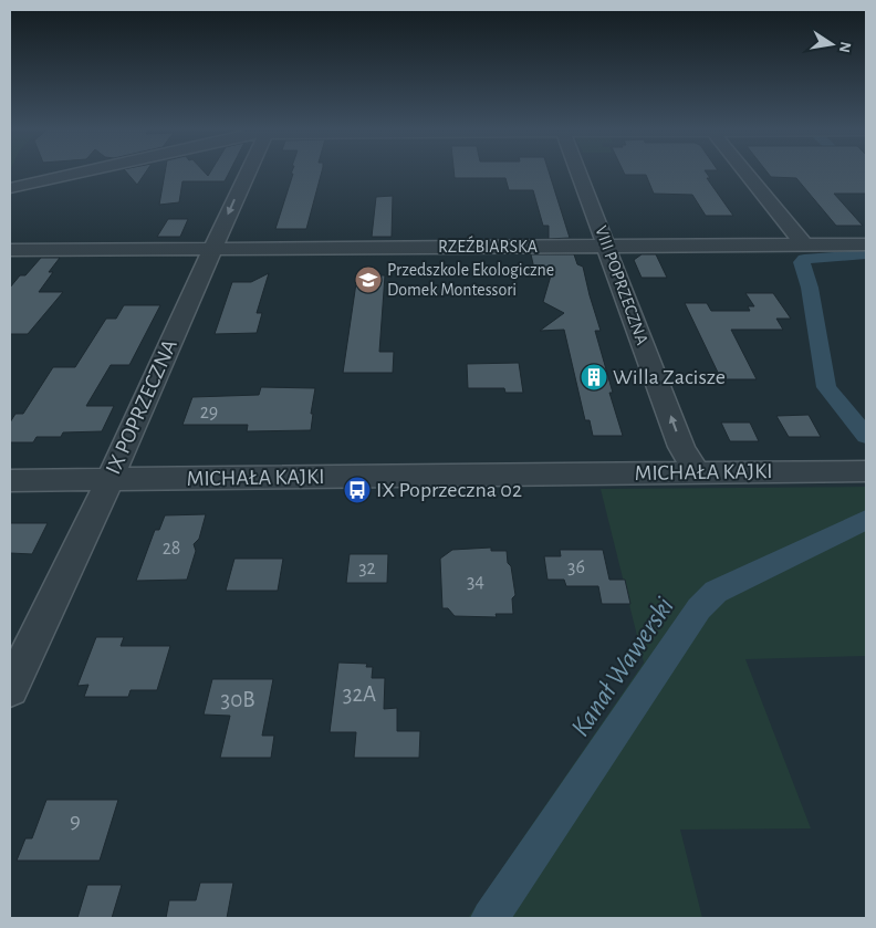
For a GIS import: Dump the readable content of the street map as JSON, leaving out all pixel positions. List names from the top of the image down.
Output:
{
  "streets": {
    "street": [
      "RZEŹBIARSKA",
      "VIII POPRZECZNA",
      "IX POPRZECZNA",
      "MICHAŁA KAJKI"
    ]
  },
  "crossings": [
    ["RZEŹBIARSKA", "VIII POPRZECZNA"],
    ["RZEŹBIARSKA", "IX POPRZECZNA"],
    ["VIII POPRZECZNA", "MICHAŁA KAJKI"],
    ["IX POPRZECZNA", "MICHAŁA KAJKI"]
  ],
  "one_way": ["VIII POPRZECZNA"],
  "water": ["Kanał Wawerski"],
  "places": {
    "school or university": ["Przedszkole Ekologiczne Domek Montessori"],
    "building": ["Willa Zacisze"],
    "bus stop": ["IX Poprzeczna 02"]
  },
  "house_numbers": [
    "29",
    "28",
    "36",
    "32",
    "34",
    "32A",
    "30B",
    "9"
  ],
  "north": "right"
}
